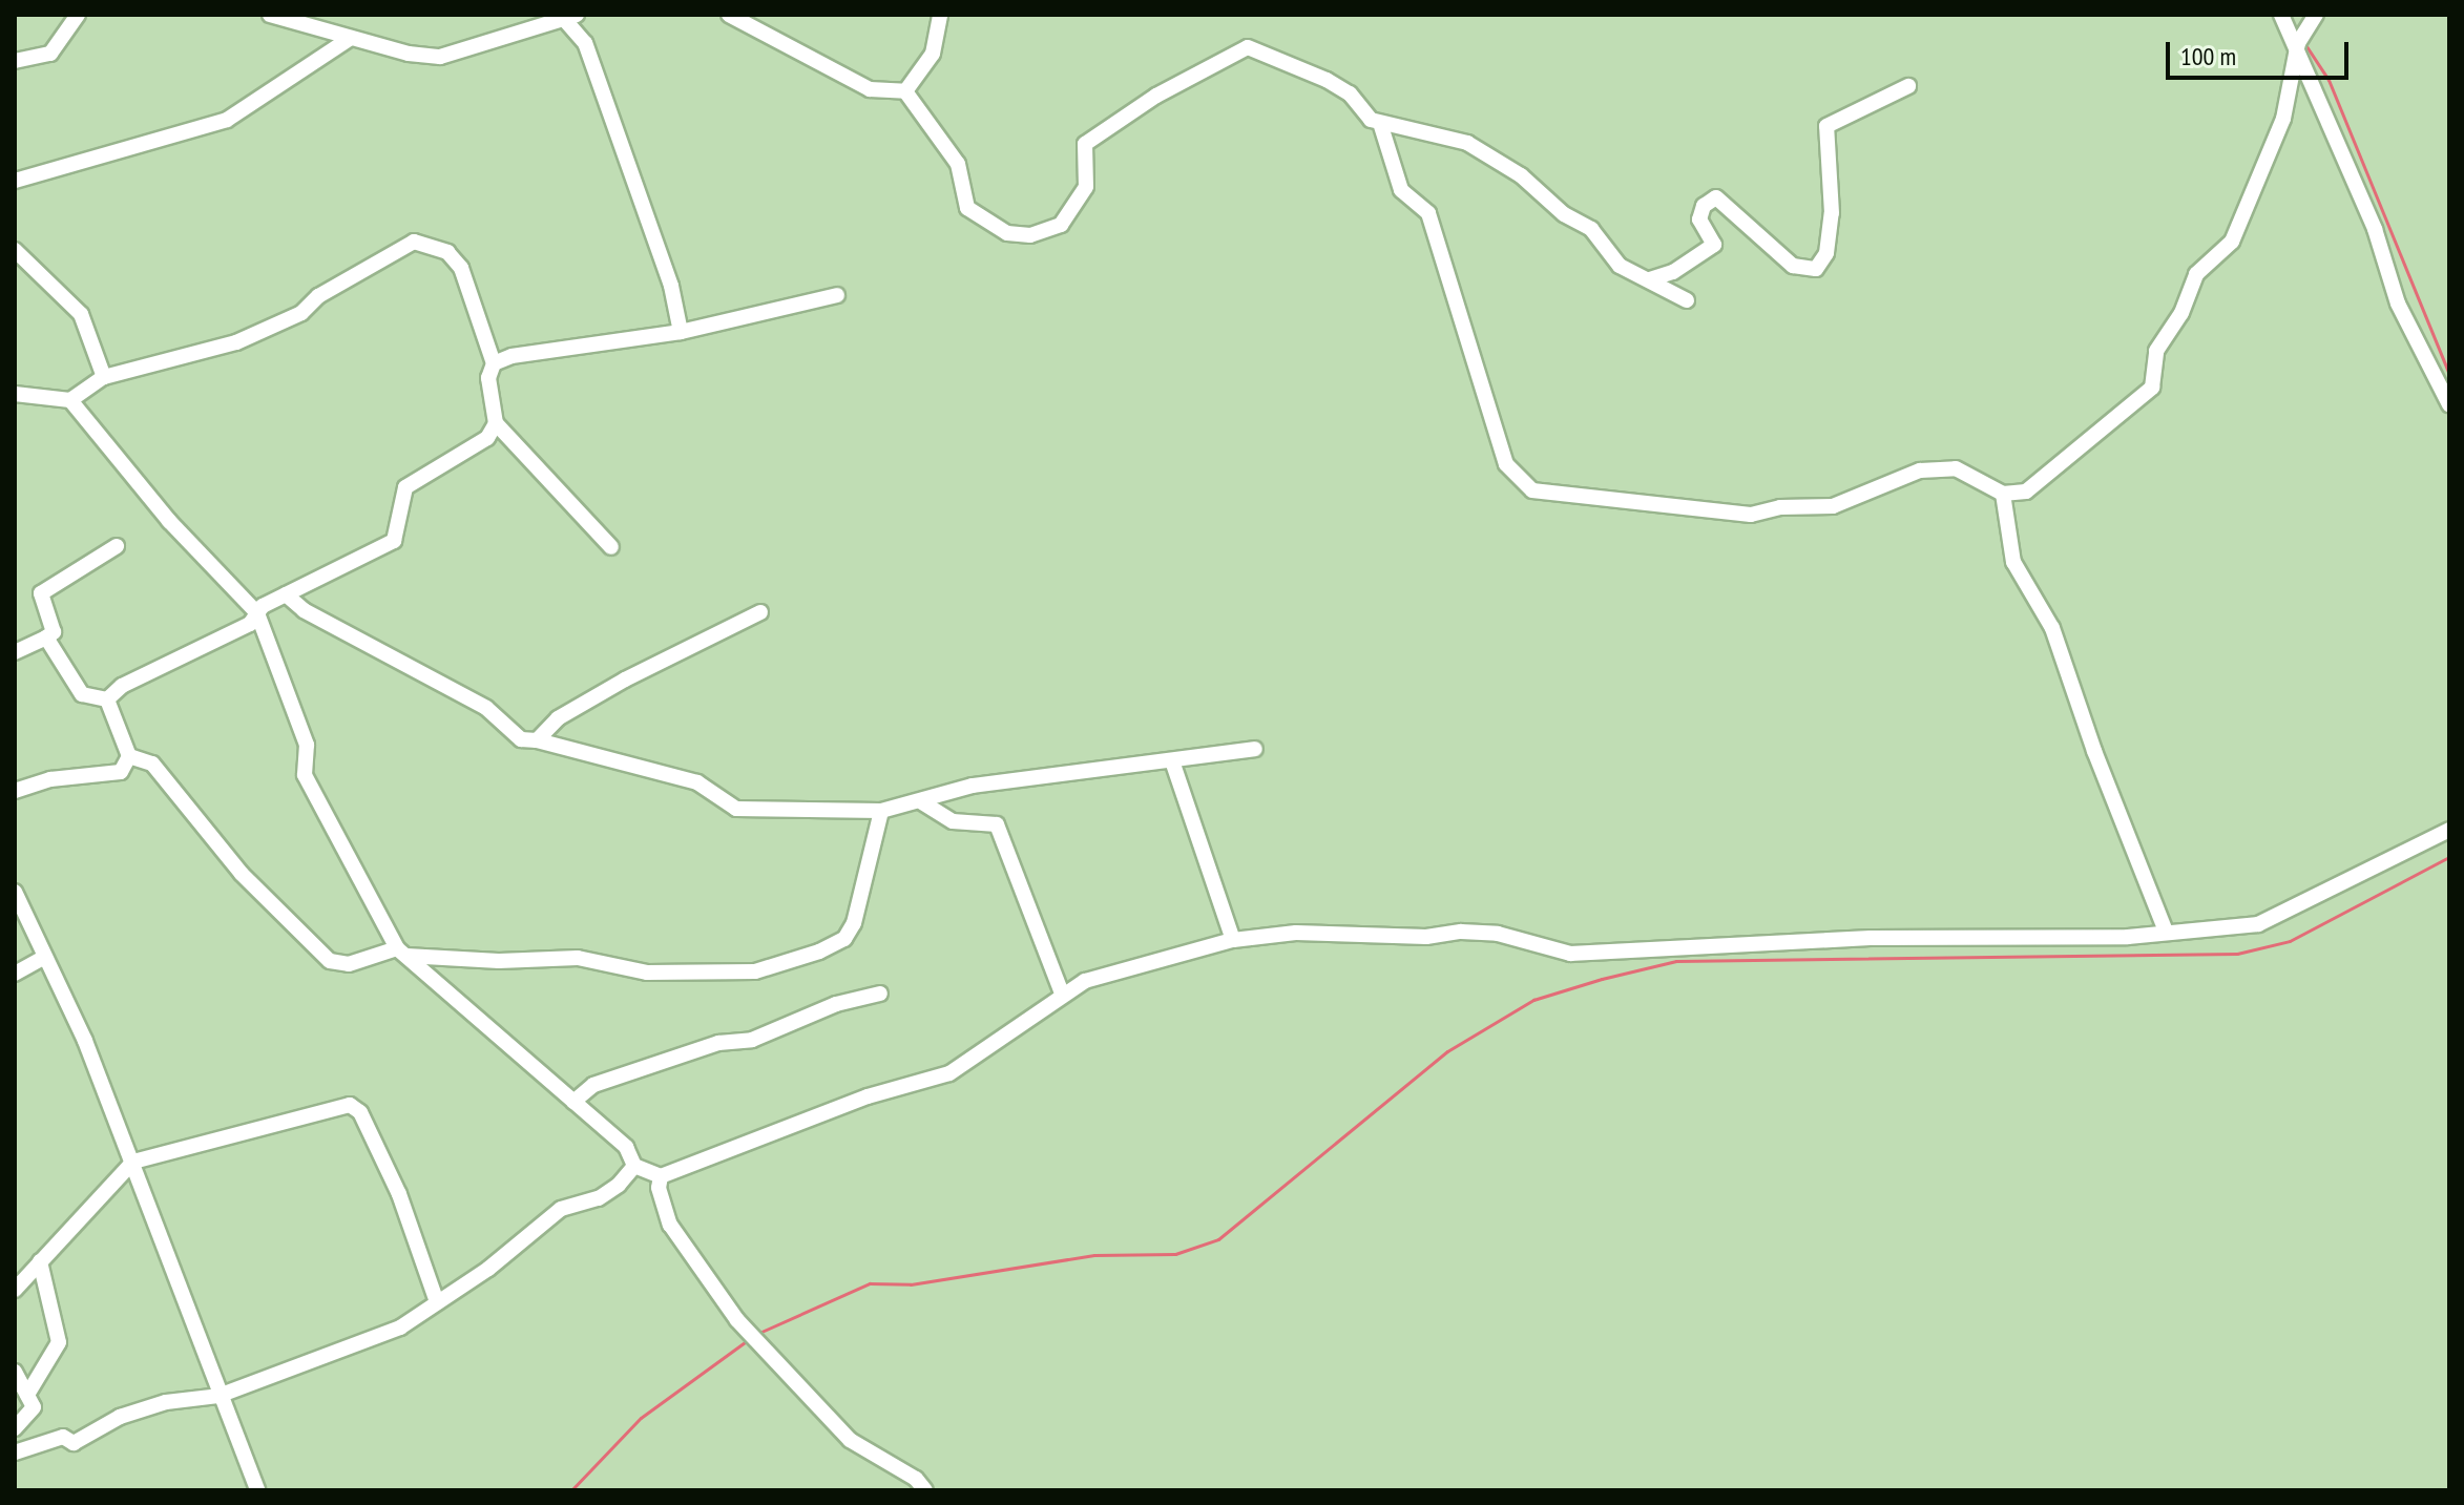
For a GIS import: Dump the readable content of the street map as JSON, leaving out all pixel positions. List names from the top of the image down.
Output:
{
  "scale_bar": "100 m"
}
